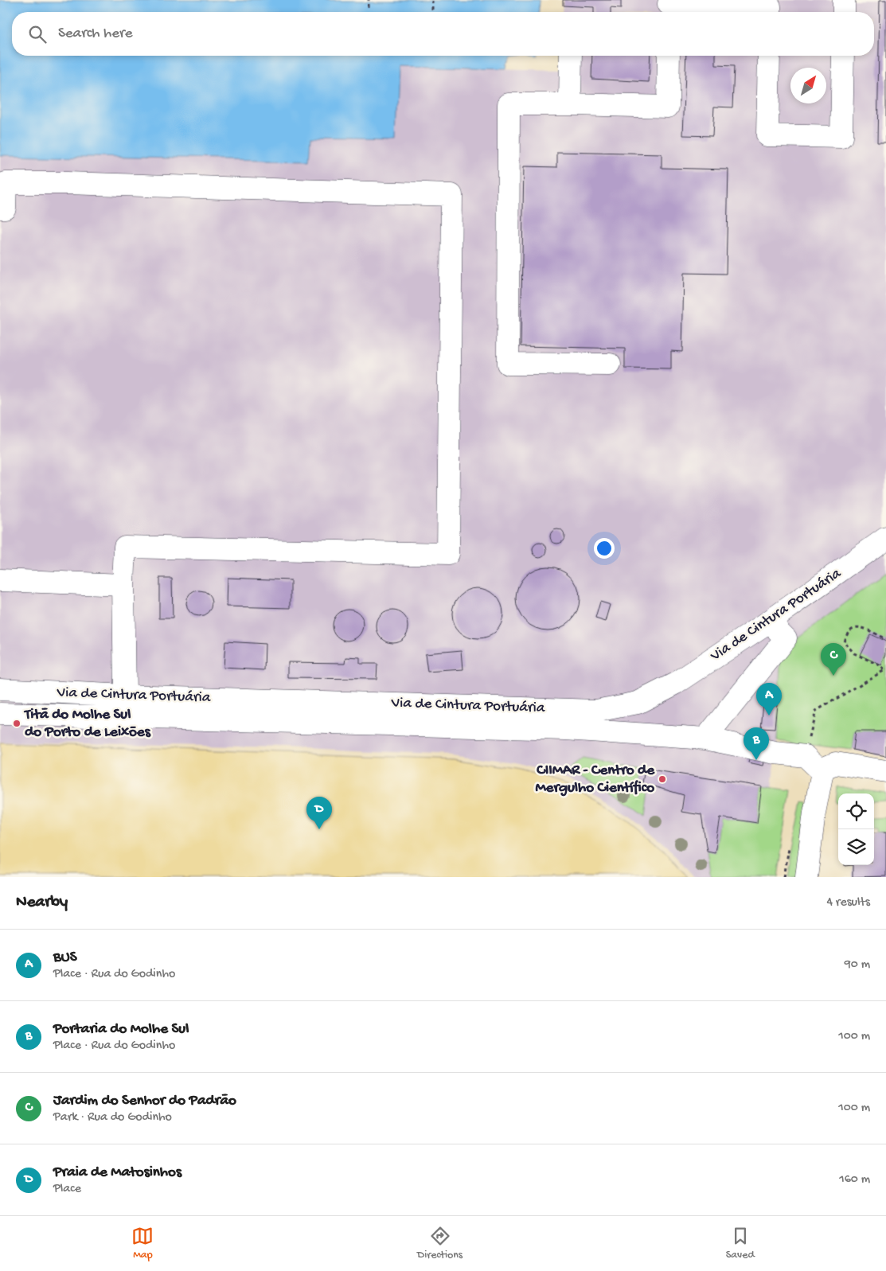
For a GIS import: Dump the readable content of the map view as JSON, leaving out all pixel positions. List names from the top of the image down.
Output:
{
  "streets": {
    "street": ["Via de Cintura Portuária"]
  },
  "places": ["Titã do Molhe Sul do Porto de Leixões", "CIIMAR - Centro de Mergulho Científico"],
  "north": "top right",
  "page": {
    "search": "Search here",
    "pins": [
      "C",
      "A",
      "B",
      "D"
    ],
    "heading": ["Nearby", "4 results"],
    "list": [
      {
        "mark": "A",
        "name": "BUS",
        "note": "Place · Rua do Godinho",
        "value": "90 m"
      },
      {
        "mark": "B",
        "name": "Portaria do Molhe Sul",
        "note": "Place · Rua do Godinho",
        "value": "100 m"
      },
      {
        "mark": "C",
        "name": "Jardim do Senhor do Padrão",
        "note": "Park · Rua do Godinho",
        "value": "100 m"
      },
      {
        "mark": "D",
        "name": "Praia de Matosinhos",
        "note": "Place",
        "value": "160 m"
      }
    ],
    "nav": ["Map", "Directions", "Saved"]
  }
}
